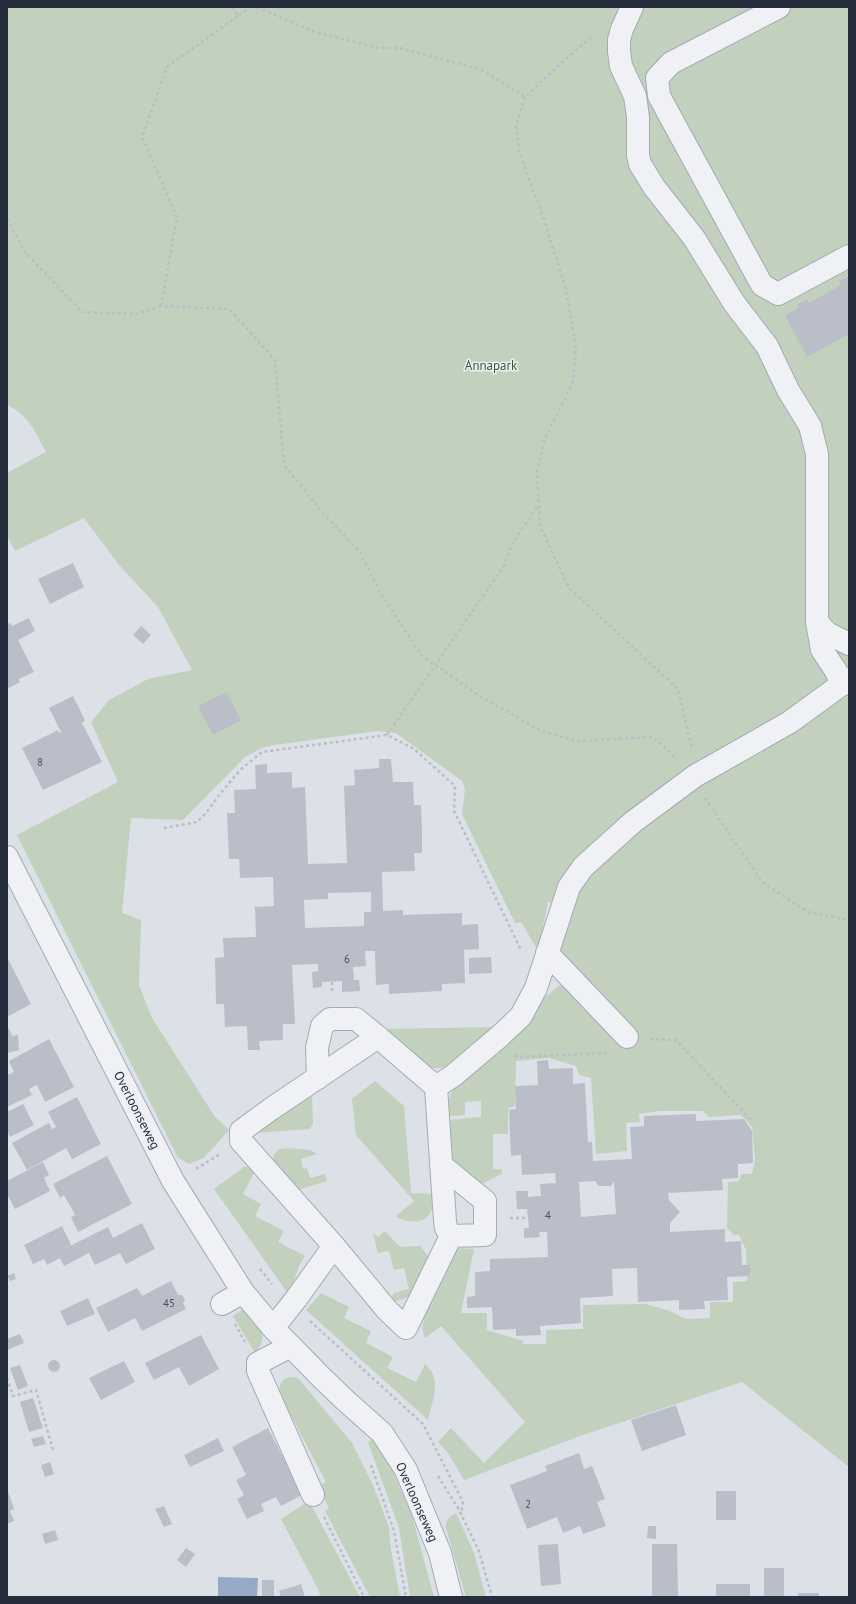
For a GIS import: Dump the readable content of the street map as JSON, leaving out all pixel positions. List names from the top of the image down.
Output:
{
  "streets": {
    "street": ["Overloonseweg"]
  },
  "parks": ["Annapark"],
  "house_numbers": [
    "8",
    "6",
    "4",
    "45",
    "2"
  ]
}
